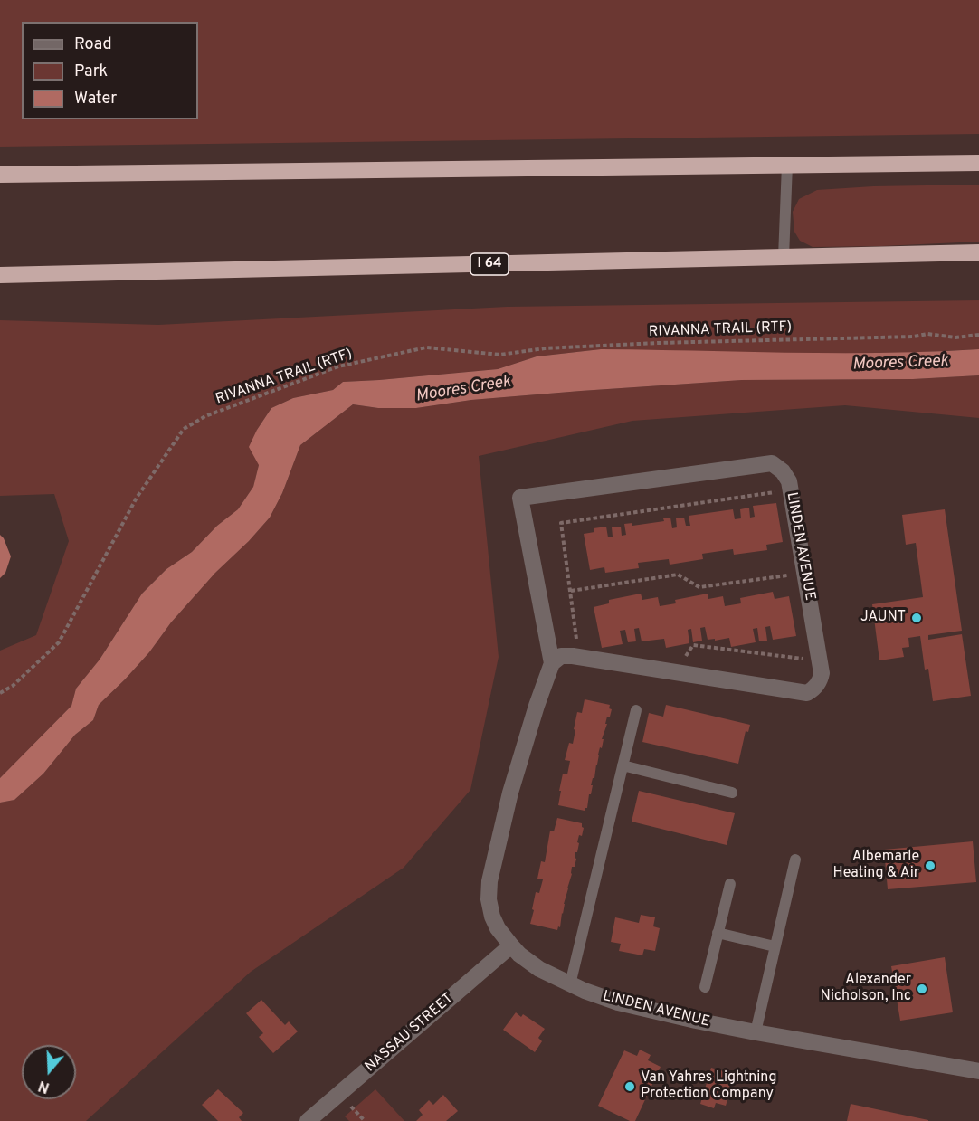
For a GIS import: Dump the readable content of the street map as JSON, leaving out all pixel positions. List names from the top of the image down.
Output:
{
  "streets": {
    "highway": ["I 64"],
    "street": ["LINDEN AVENUE", "NASSAU STREET"],
    "path": ["RIVANNA TRAIL (RTF)"]
  },
  "crossings": [
    ["LINDEN AVENUE", "NASSAU STREET"]
  ],
  "water": ["Moores Creek"],
  "places": [
    "JAUNT",
    "Albemarle Heating & Air",
    "Alexander Nicholson, Inc",
    "Van Yahres Lightning Protection Company"
  ],
  "legend": ["Road", "Park", "Water"],
  "north": "bottom"
}
